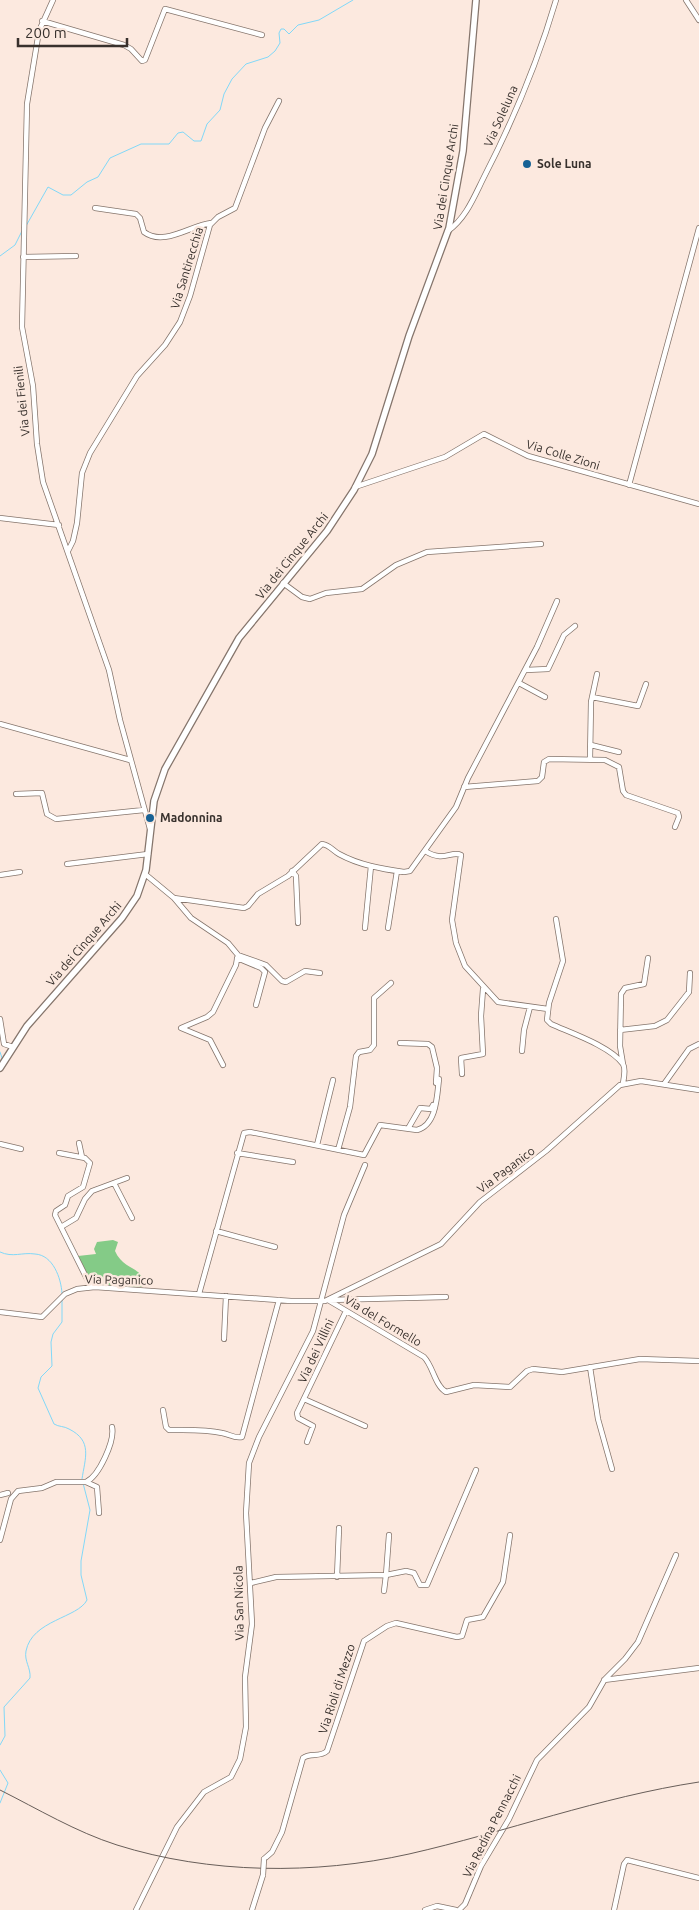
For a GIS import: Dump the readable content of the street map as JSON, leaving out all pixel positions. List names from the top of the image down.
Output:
{
  "streets": {
    "main road": ["Via dei Cinque Archi"],
    "street": [
      "Via Soleluna",
      "Via Santirecchia",
      "Via dei Fienili",
      "Via Colle Zioni",
      "Via Paganico",
      "Via del Formello",
      "Via dei Villini",
      "Via San Nicola",
      "Via Rioli di Mezzo",
      "Via Redina Pennacchi"
    ]
  },
  "crossings": [
    ["Via Soleluna", "Via dei Cinque Archi"],
    ["Via dei Cinque Archi", "Via dei Fienili"],
    ["Via dei Cinque Archi", "Via Colle Zioni"],
    ["Via Santirecchia", "Via dei Fienili"],
    ["Via Paganico", "Via del Formello"],
    ["Via Paganico", "Via San Nicola"],
    ["Via del Formello", "Via dei Villini"]
  ],
  "places": ["Sole Luna", "Madonnina"],
  "scale_bar": "200 m"
}
